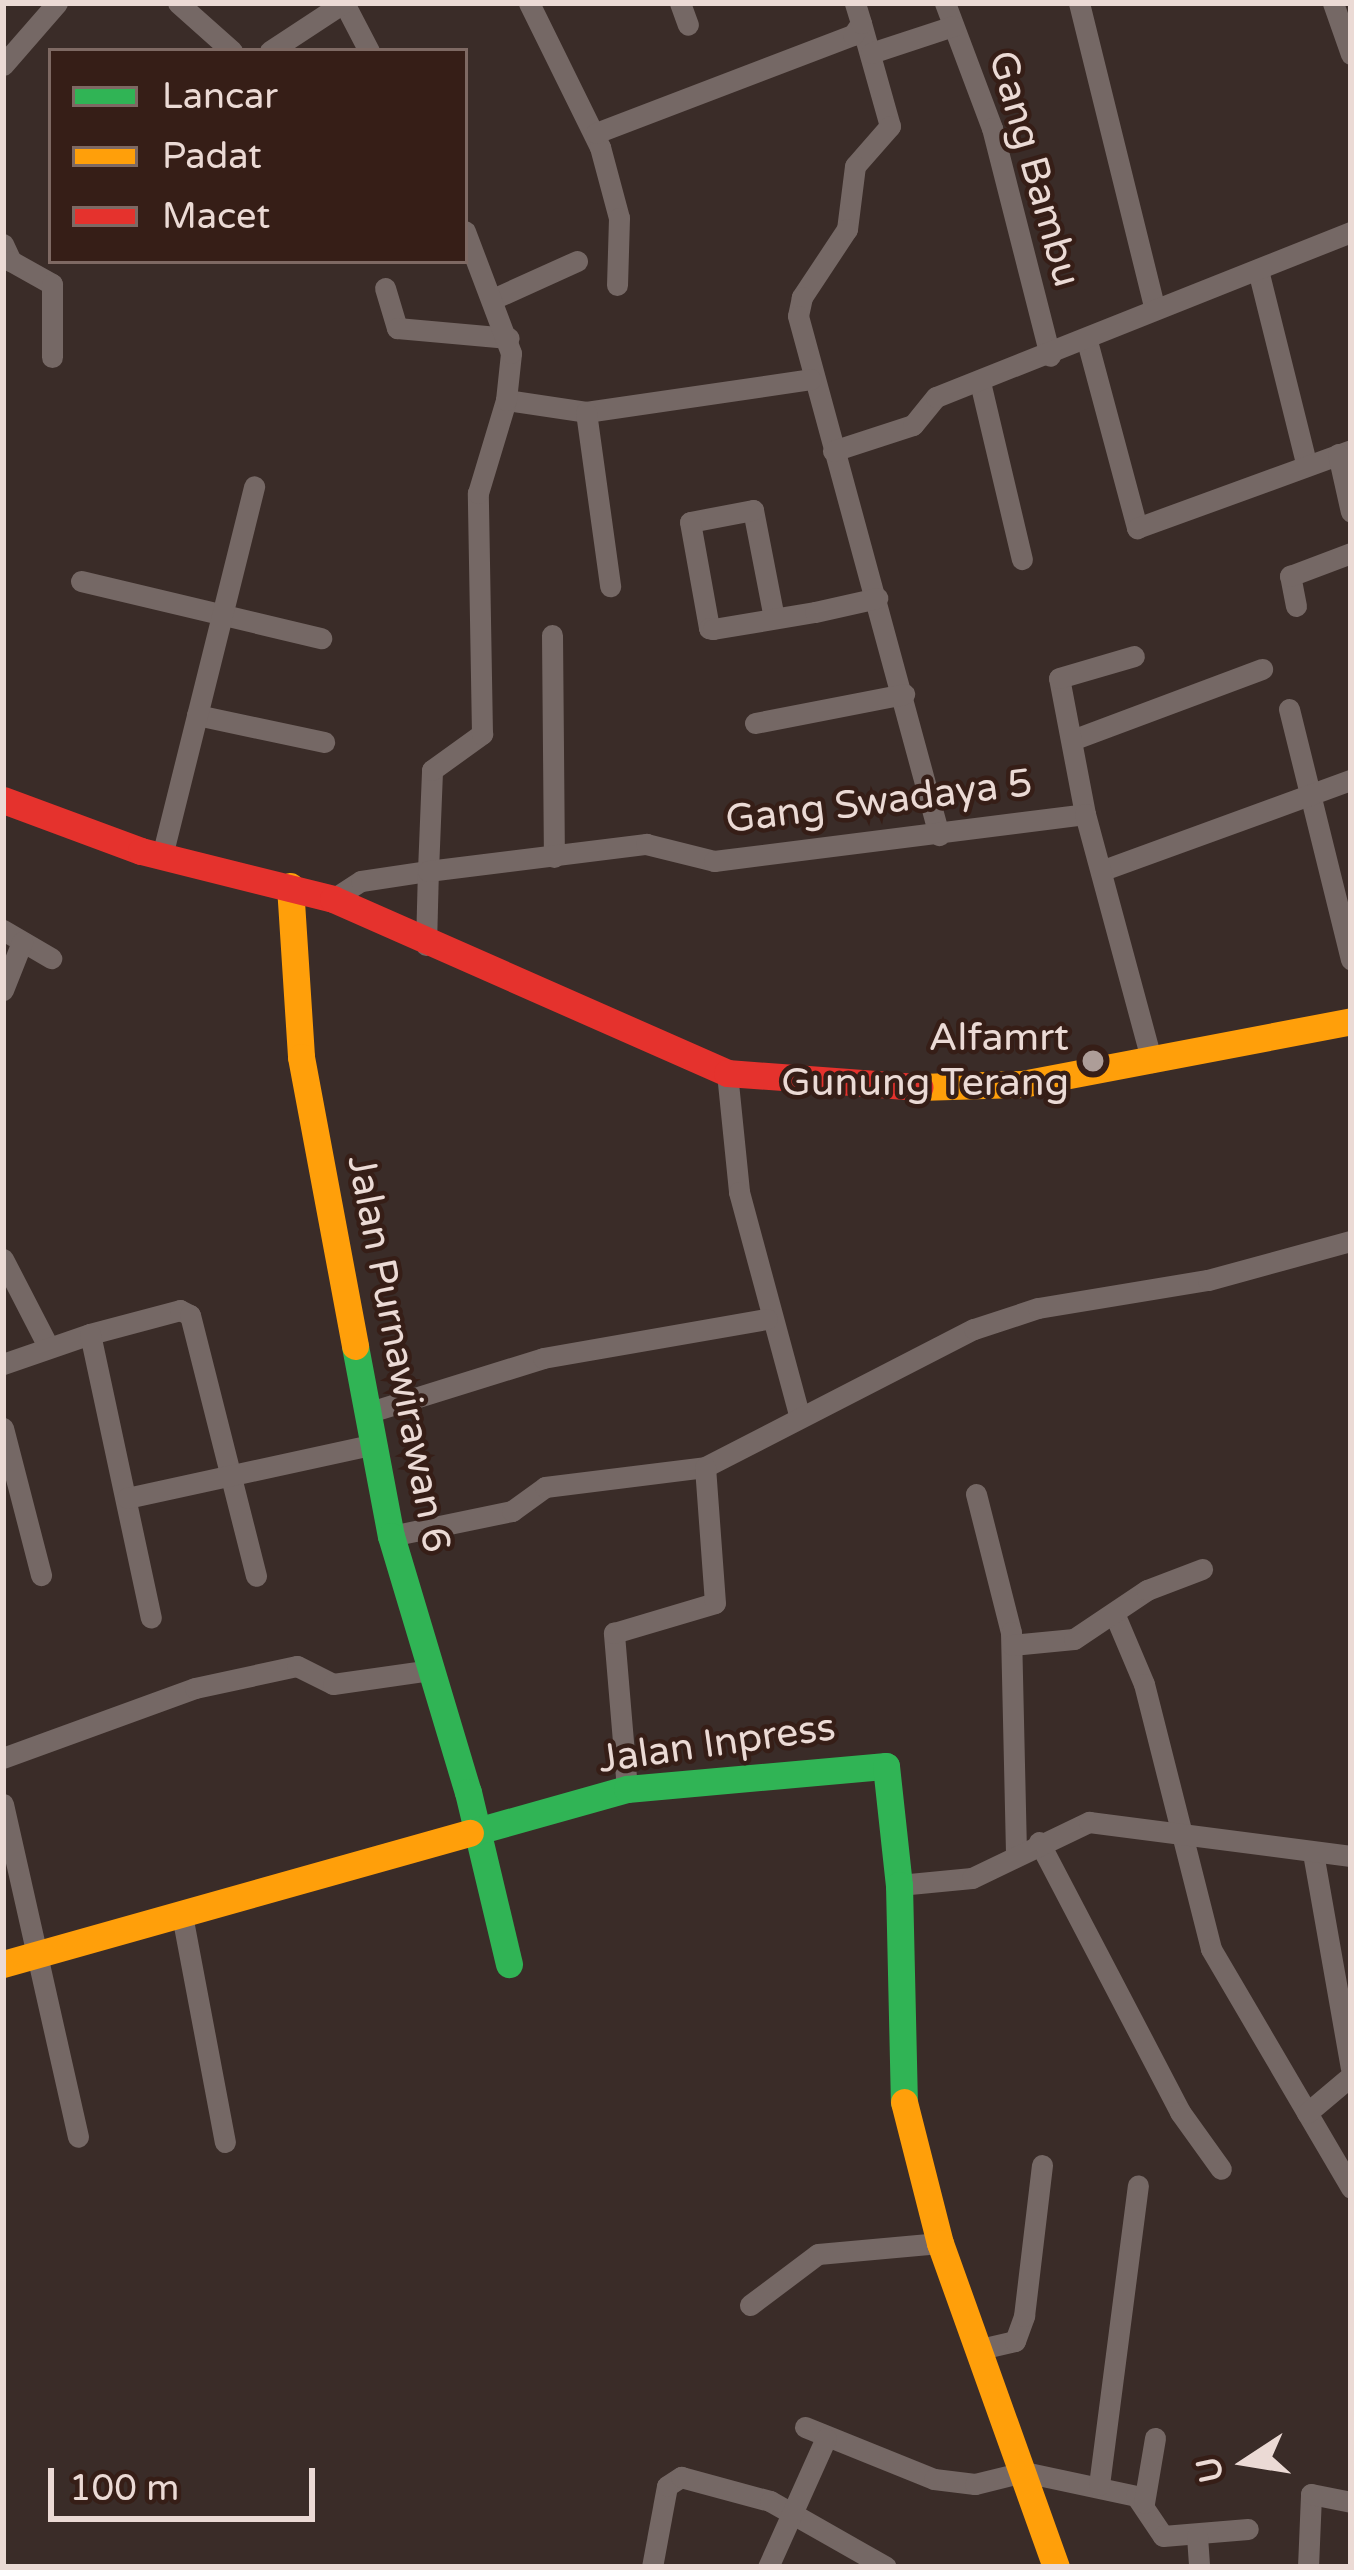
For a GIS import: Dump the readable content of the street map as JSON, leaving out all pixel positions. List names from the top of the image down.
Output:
{
  "streets": {
    "street": [
      "Gang Bambu",
      "Gang Swadaya 5",
      "Jalan Purnawirawan 6",
      "Jalan Inpress"
    ]
  },
  "crossings": [
    ["Jalan Purnawirawan 6", "Jalan Inpress"]
  ],
  "places": ["Alfamrt Gunung Terang"],
  "legend": ["Lancar", "Padat", "Macet"],
  "scale_bar": "100 m",
  "north": "left"
}
